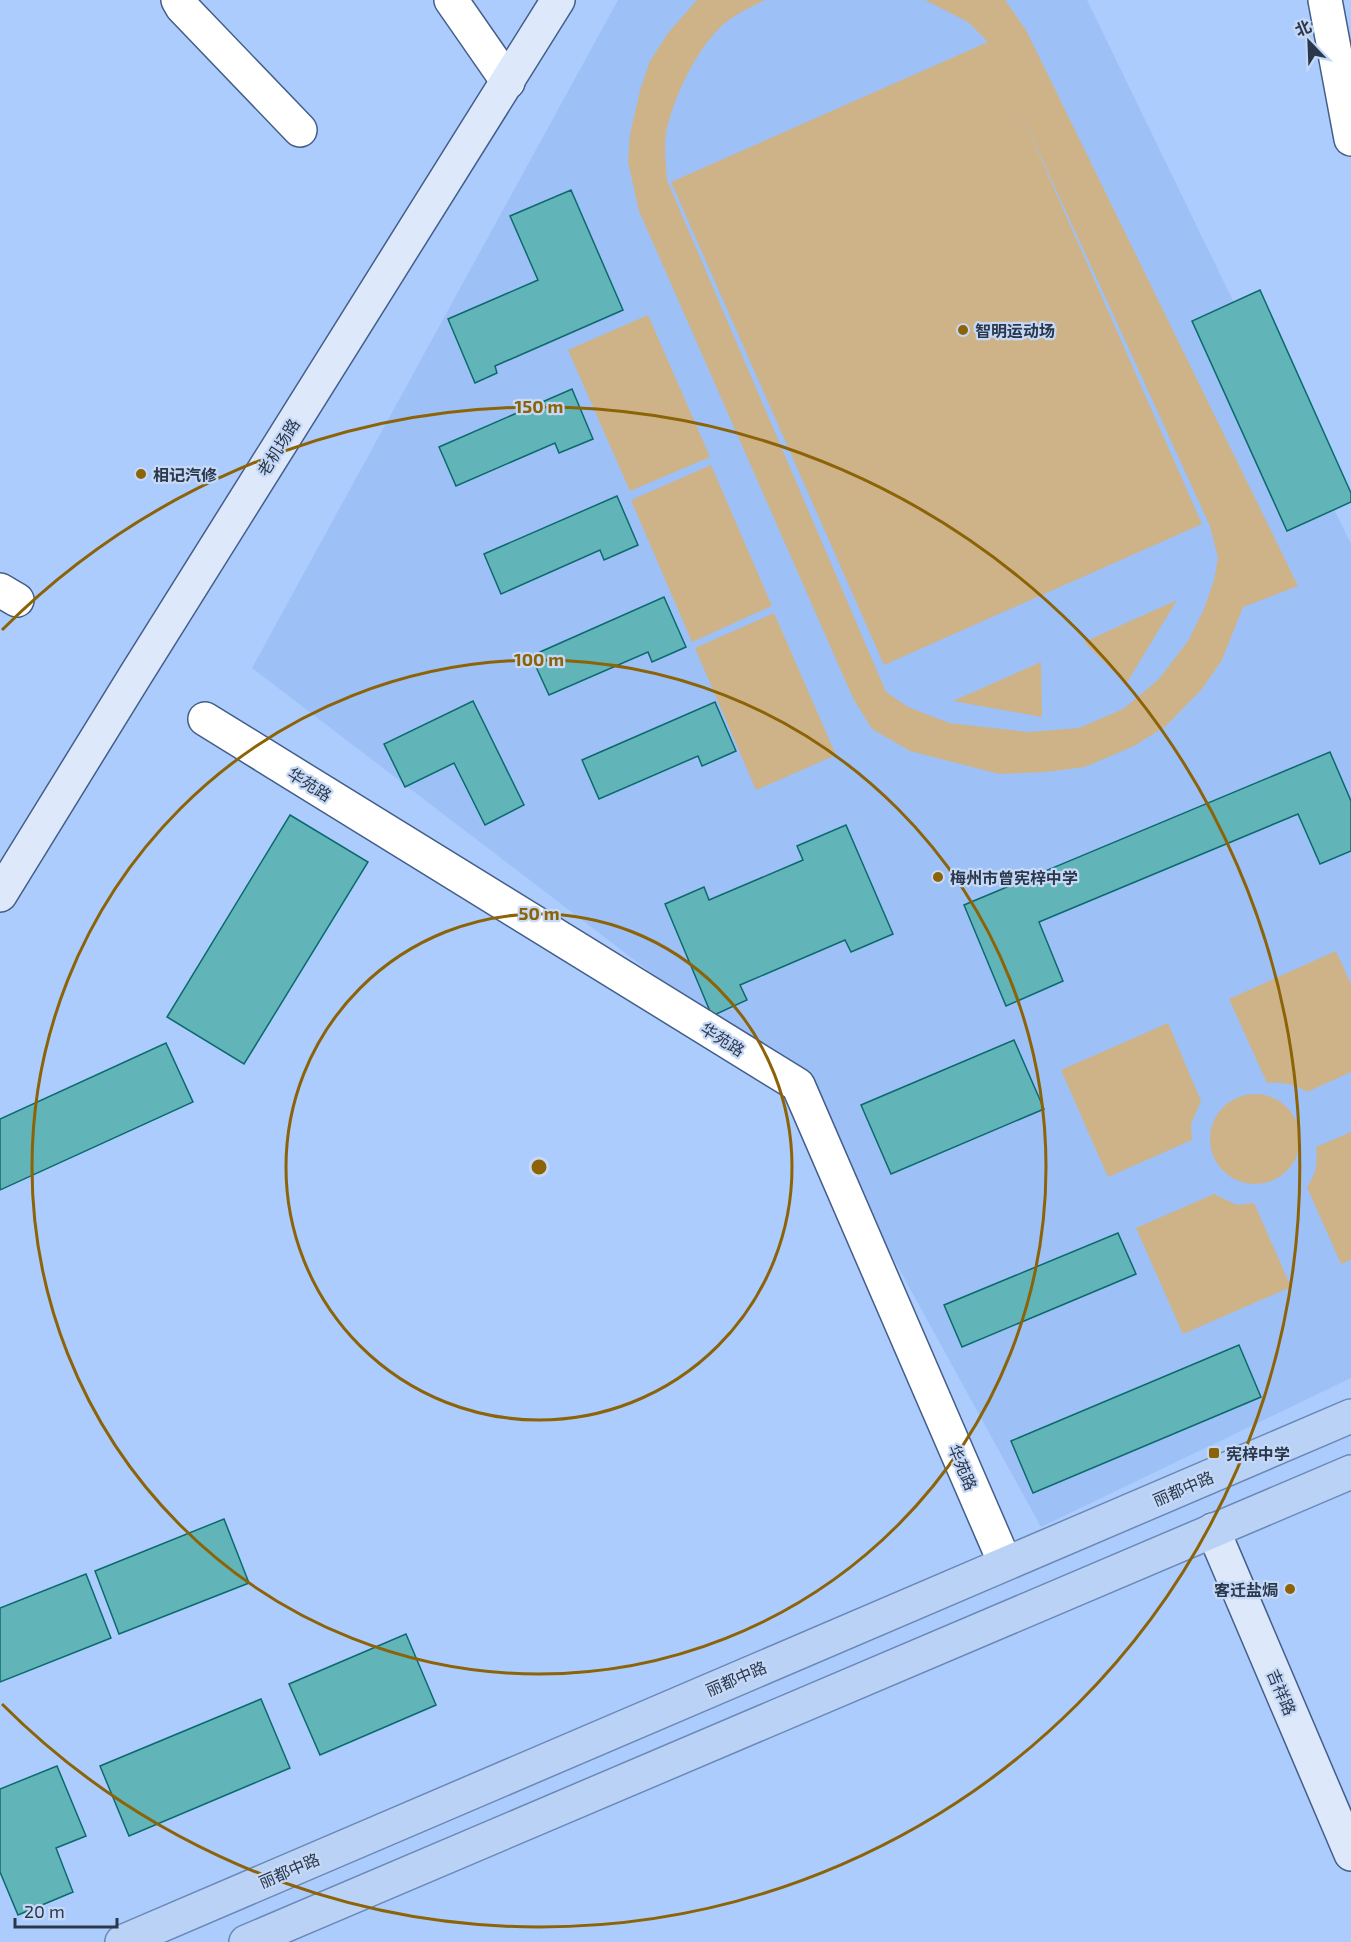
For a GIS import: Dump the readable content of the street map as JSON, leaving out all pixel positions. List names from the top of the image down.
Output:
{
  "streets": {
    "main road": ["丽都中路"],
    "street": ["老机场路", "华苑路", "吉祥路"]
  },
  "crossings": [
    ["华苑路", "丽都中路"]
  ],
  "places": {
    "other": [
      "智明运动场",
      "相记汽修",
      "梅州市曾宪梓中学",
      "客迁盐焗"
    ],
    "transit": ["宪梓中学"]
  },
  "scale_bar": "20 m",
  "north": "top left",
  "rings": ["150 m", "100 m", "50 m"]
}
